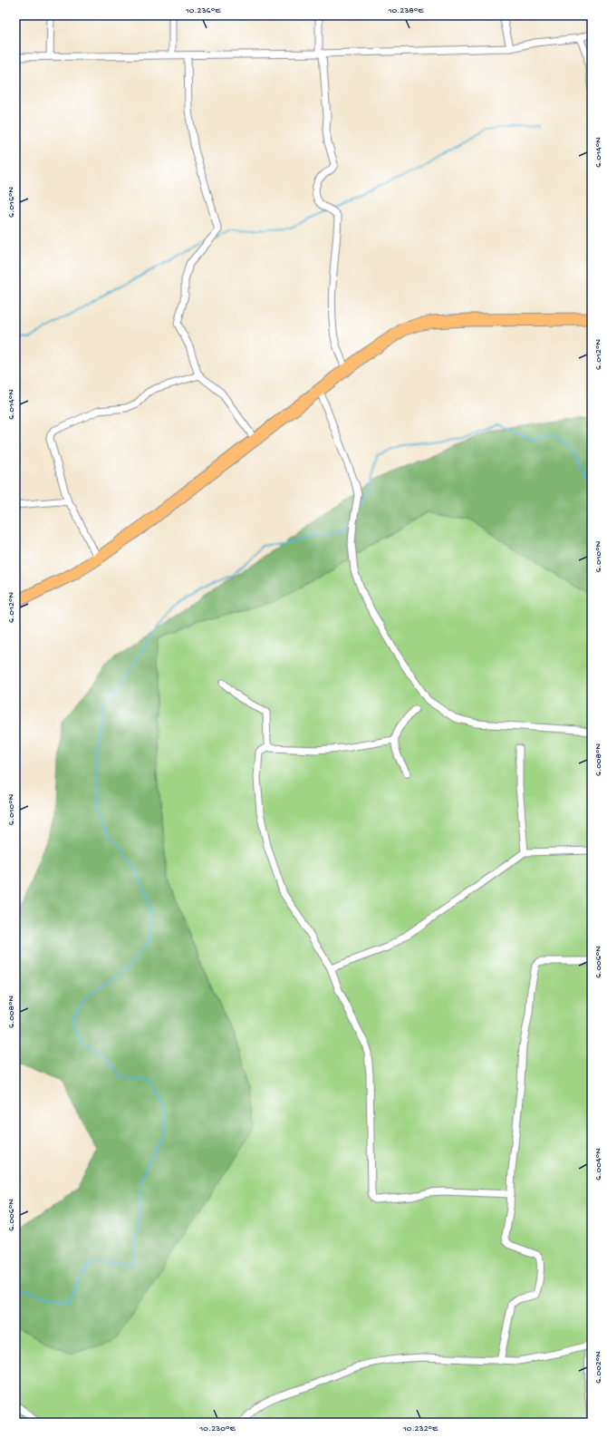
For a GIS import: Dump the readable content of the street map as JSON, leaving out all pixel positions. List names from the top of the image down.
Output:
{
  "coordinates": [
    "10.236°E",
    "10.238°E",
    "6.014°N",
    "6.016°N",
    "6.012°N",
    "6.010°N",
    "6.008°N",
    "6.006°N",
    "6.004°N",
    "6.002°N",
    "10.230°E",
    "10.232°E"
  ]
}
